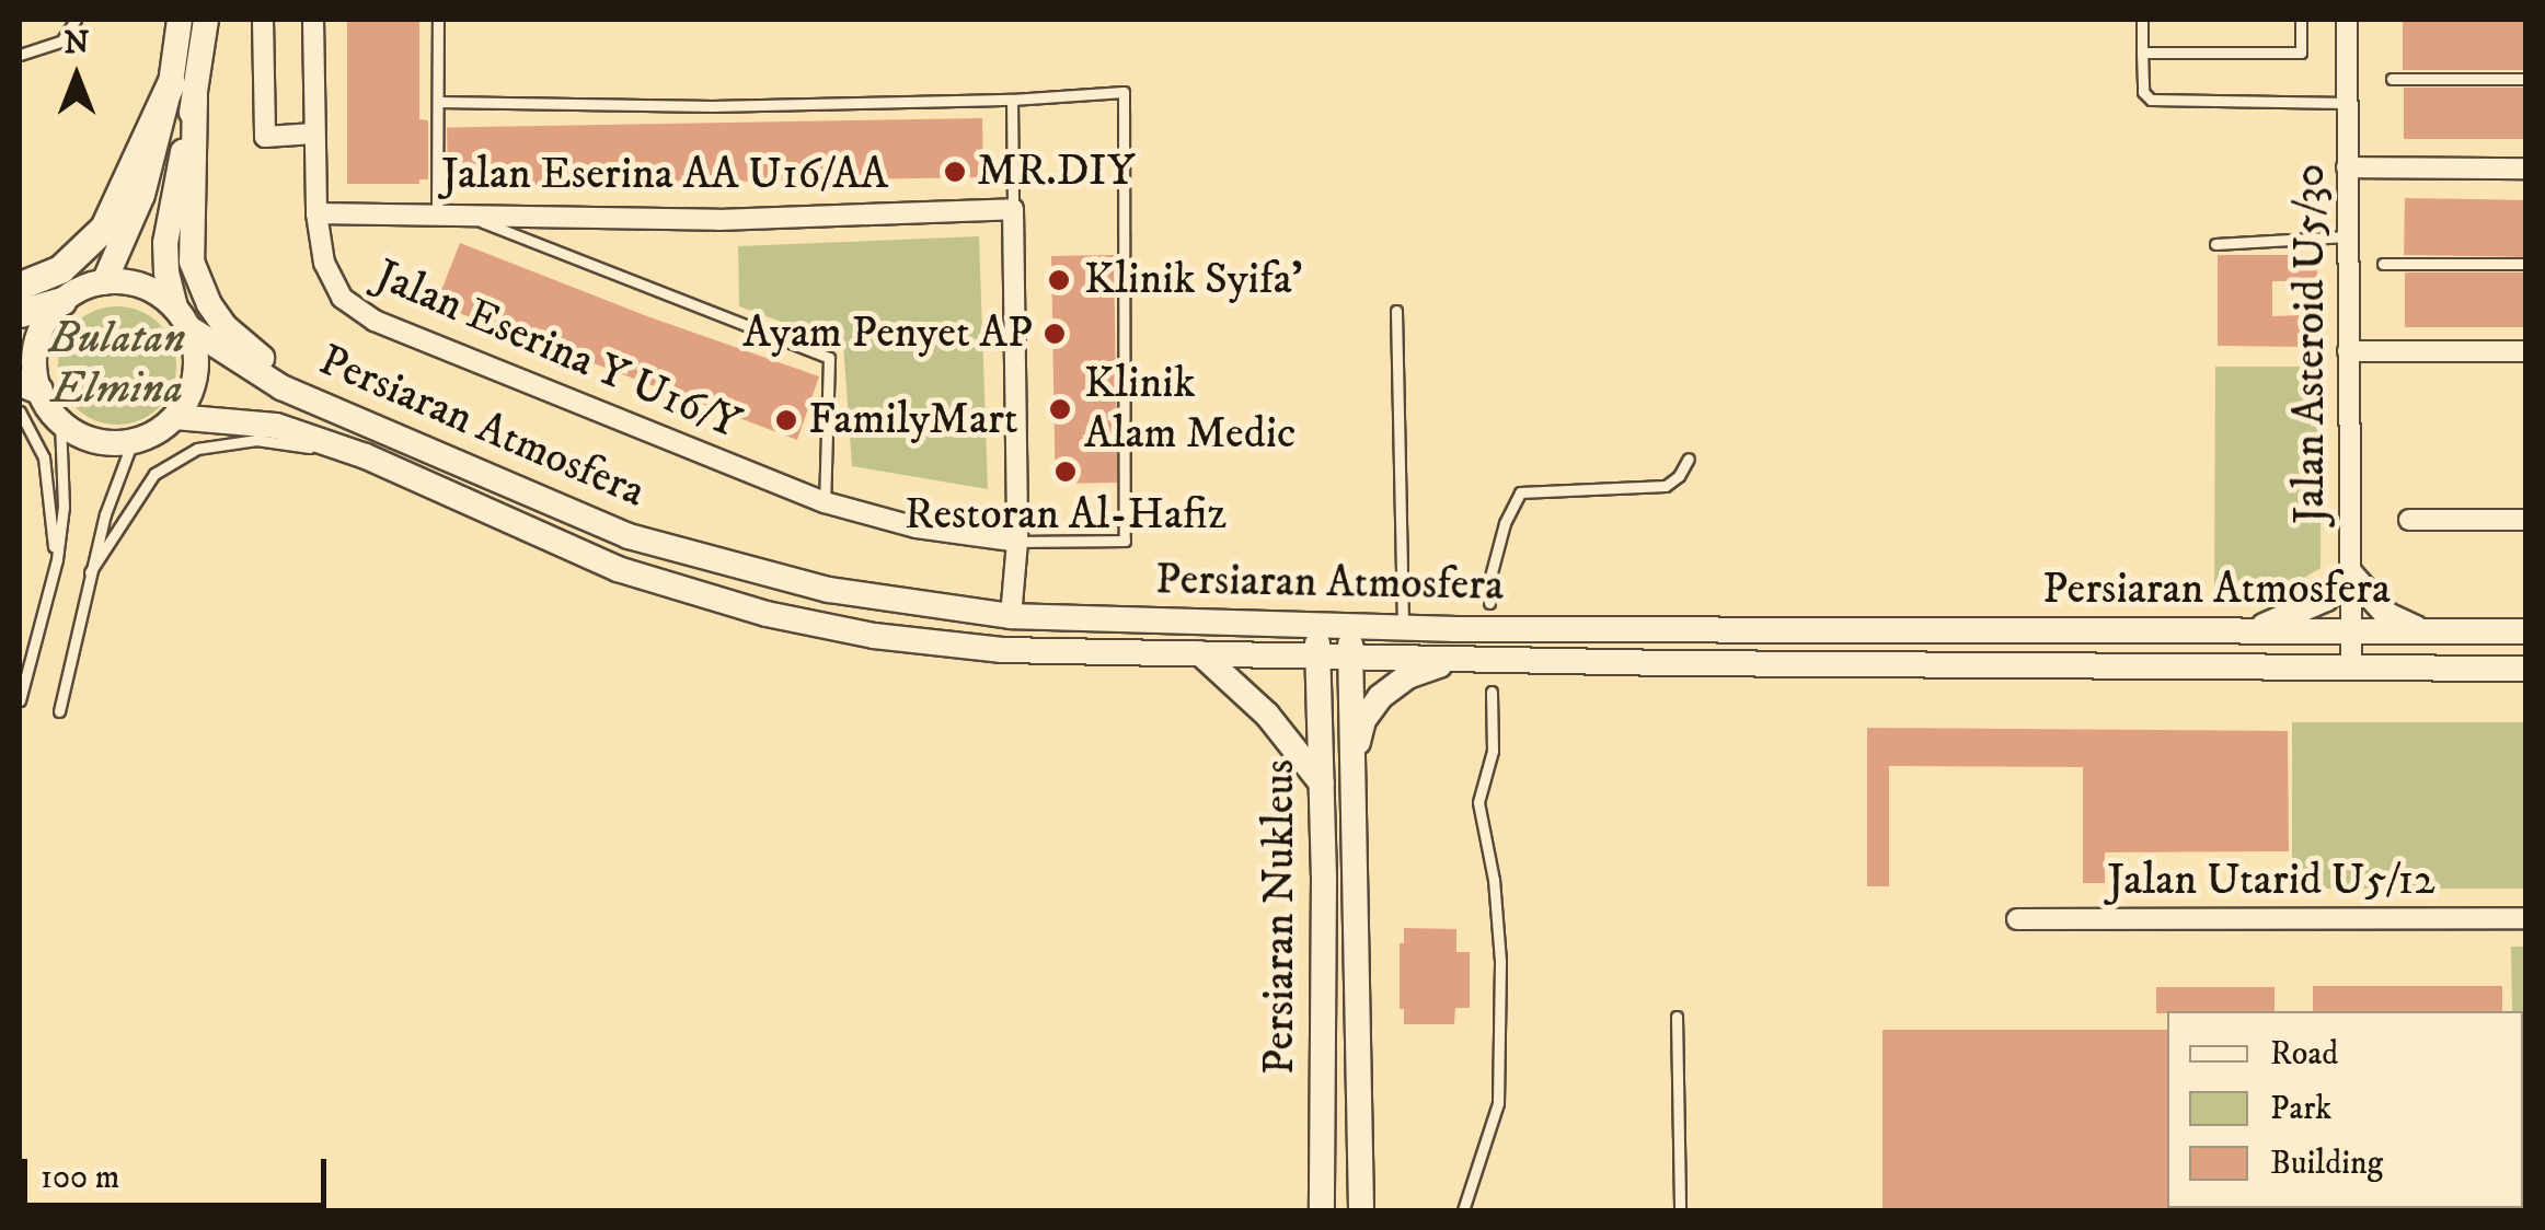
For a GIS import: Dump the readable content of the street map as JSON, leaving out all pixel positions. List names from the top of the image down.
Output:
{
  "streets": {
    "street": [
      "Jalan Eserina AA U16/AA",
      "Jalan Asteroid U5/30",
      "Jalan Eserina Y U16/Y",
      "Persiaran Atmosfera",
      "Jalan Utarid U5/12",
      "Persiaran Nukleus"
    ]
  },
  "crossings": [
    ["Jalan Eserina AA U16/AA", "Jalan Eserina Y U16/Y"],
    ["Jalan Asteroid U5/30", "Persiaran Atmosfera"],
    ["Persiaran Atmosfera", "Persiaran Nukleus"]
  ],
  "parks": ["Bulatan Elmina"],
  "places": [
    "MR.DIY",
    "Klinik Syifa'",
    "Ayam Penyet AP",
    "Klinik Alam Medic",
    "FamilyMart",
    "Restoran Al-Hafiz"
  ],
  "legend": ["Road", "Park", "Building"],
  "scale_bar": "100 m",
  "north": "top"
}
